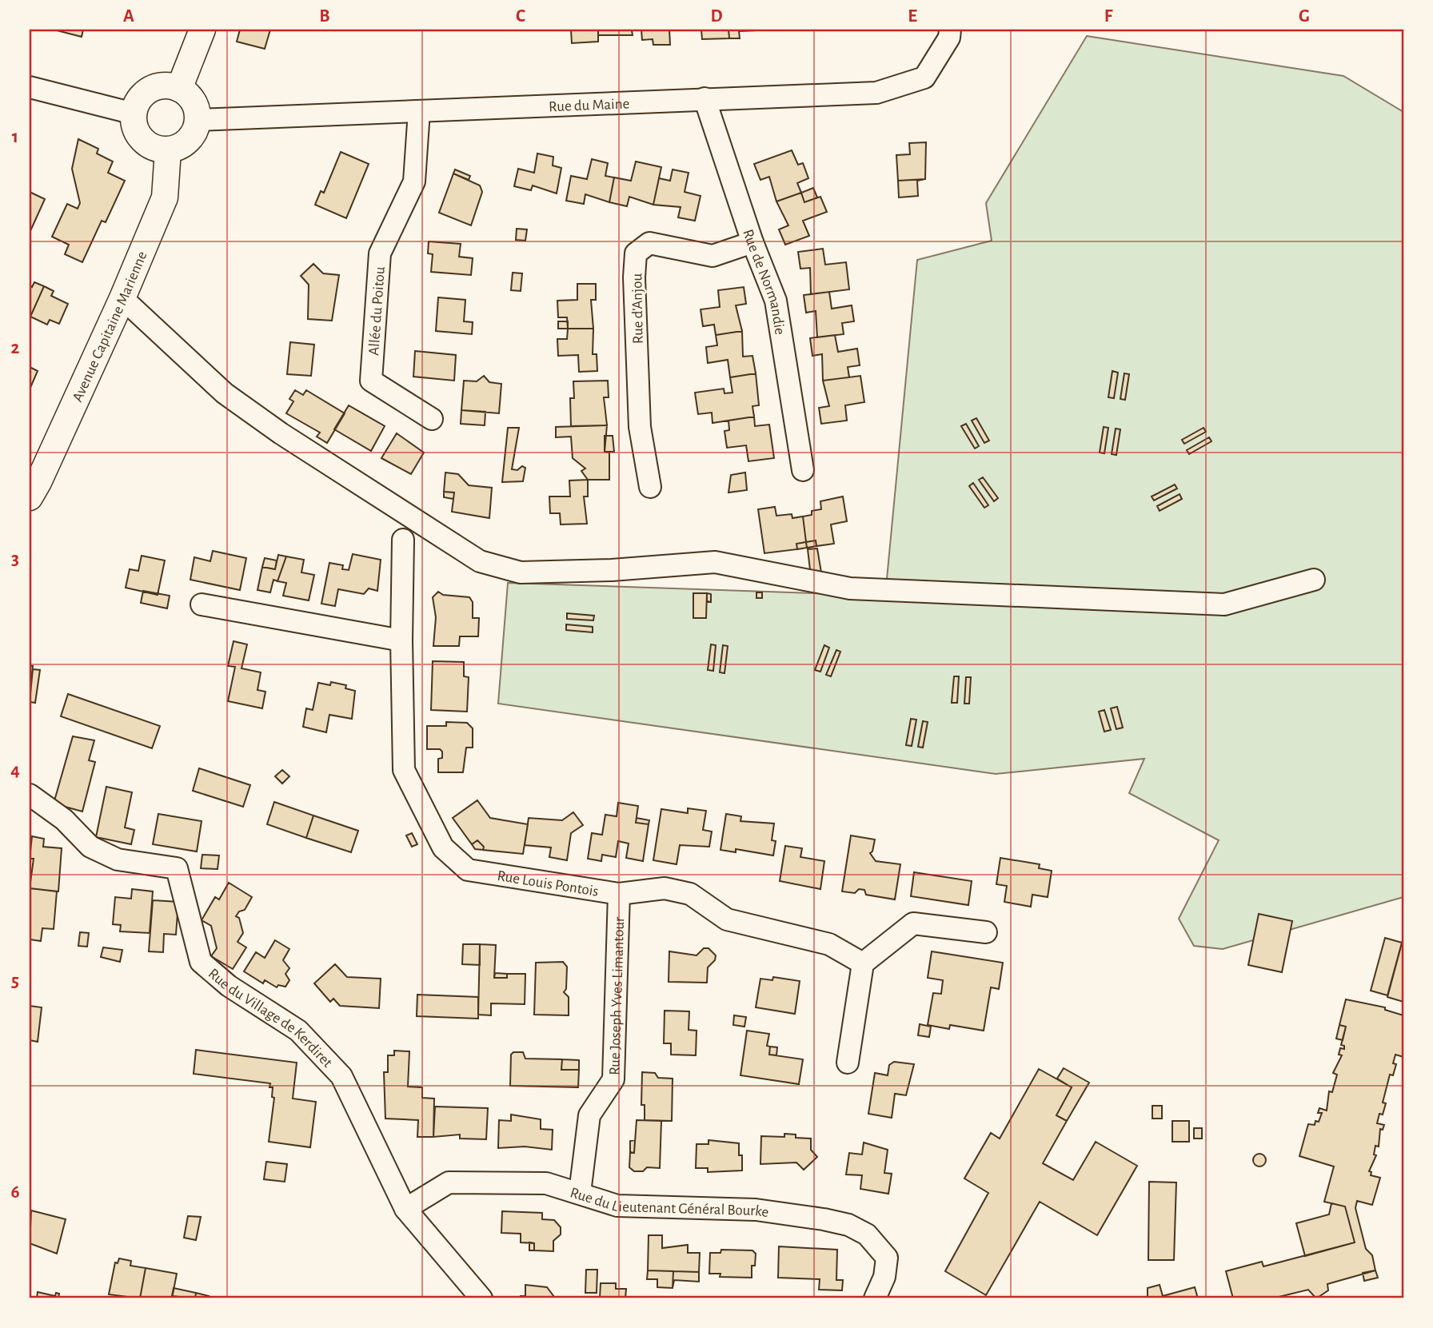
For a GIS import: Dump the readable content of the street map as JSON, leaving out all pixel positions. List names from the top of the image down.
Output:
{
  "streets": {
    "street": [
      "Rue du Maine",
      "Rue de Normandie",
      "Rue d'Anjou",
      "Allée du Poitou",
      "Avenue Capitaine Marienne",
      "Rue Louis Pontois",
      "Rue Joseph Yves Limantour",
      "Rue du Village de Kerdiret",
      "Rue du Lieutenant Général Bourke"
    ]
  },
  "crossings": [
    ["Rue du Maine", "Rue de Normandie"],
    ["Rue du Maine", "Allée du Poitou"],
    ["Rue du Maine", "Avenue Capitaine Marienne"],
    ["Rue de Normandie", "Rue d'Anjou"],
    ["Rue Louis Pontois", "Rue Joseph Yves Limantour"],
    ["Rue Joseph Yves Limantour", "Rue du Lieutenant Général Bourke"],
    ["Rue du Village de Kerdiret", "Rue du Lieutenant Général Bourke"]
  ],
  "grid": {
    "columns": [
      "A",
      "B",
      "C",
      "D",
      "E",
      "F",
      "G"
    ],
    "rows": [
      "1",
      "2",
      "3",
      "4",
      "5",
      "6"
    ]
  }
}
